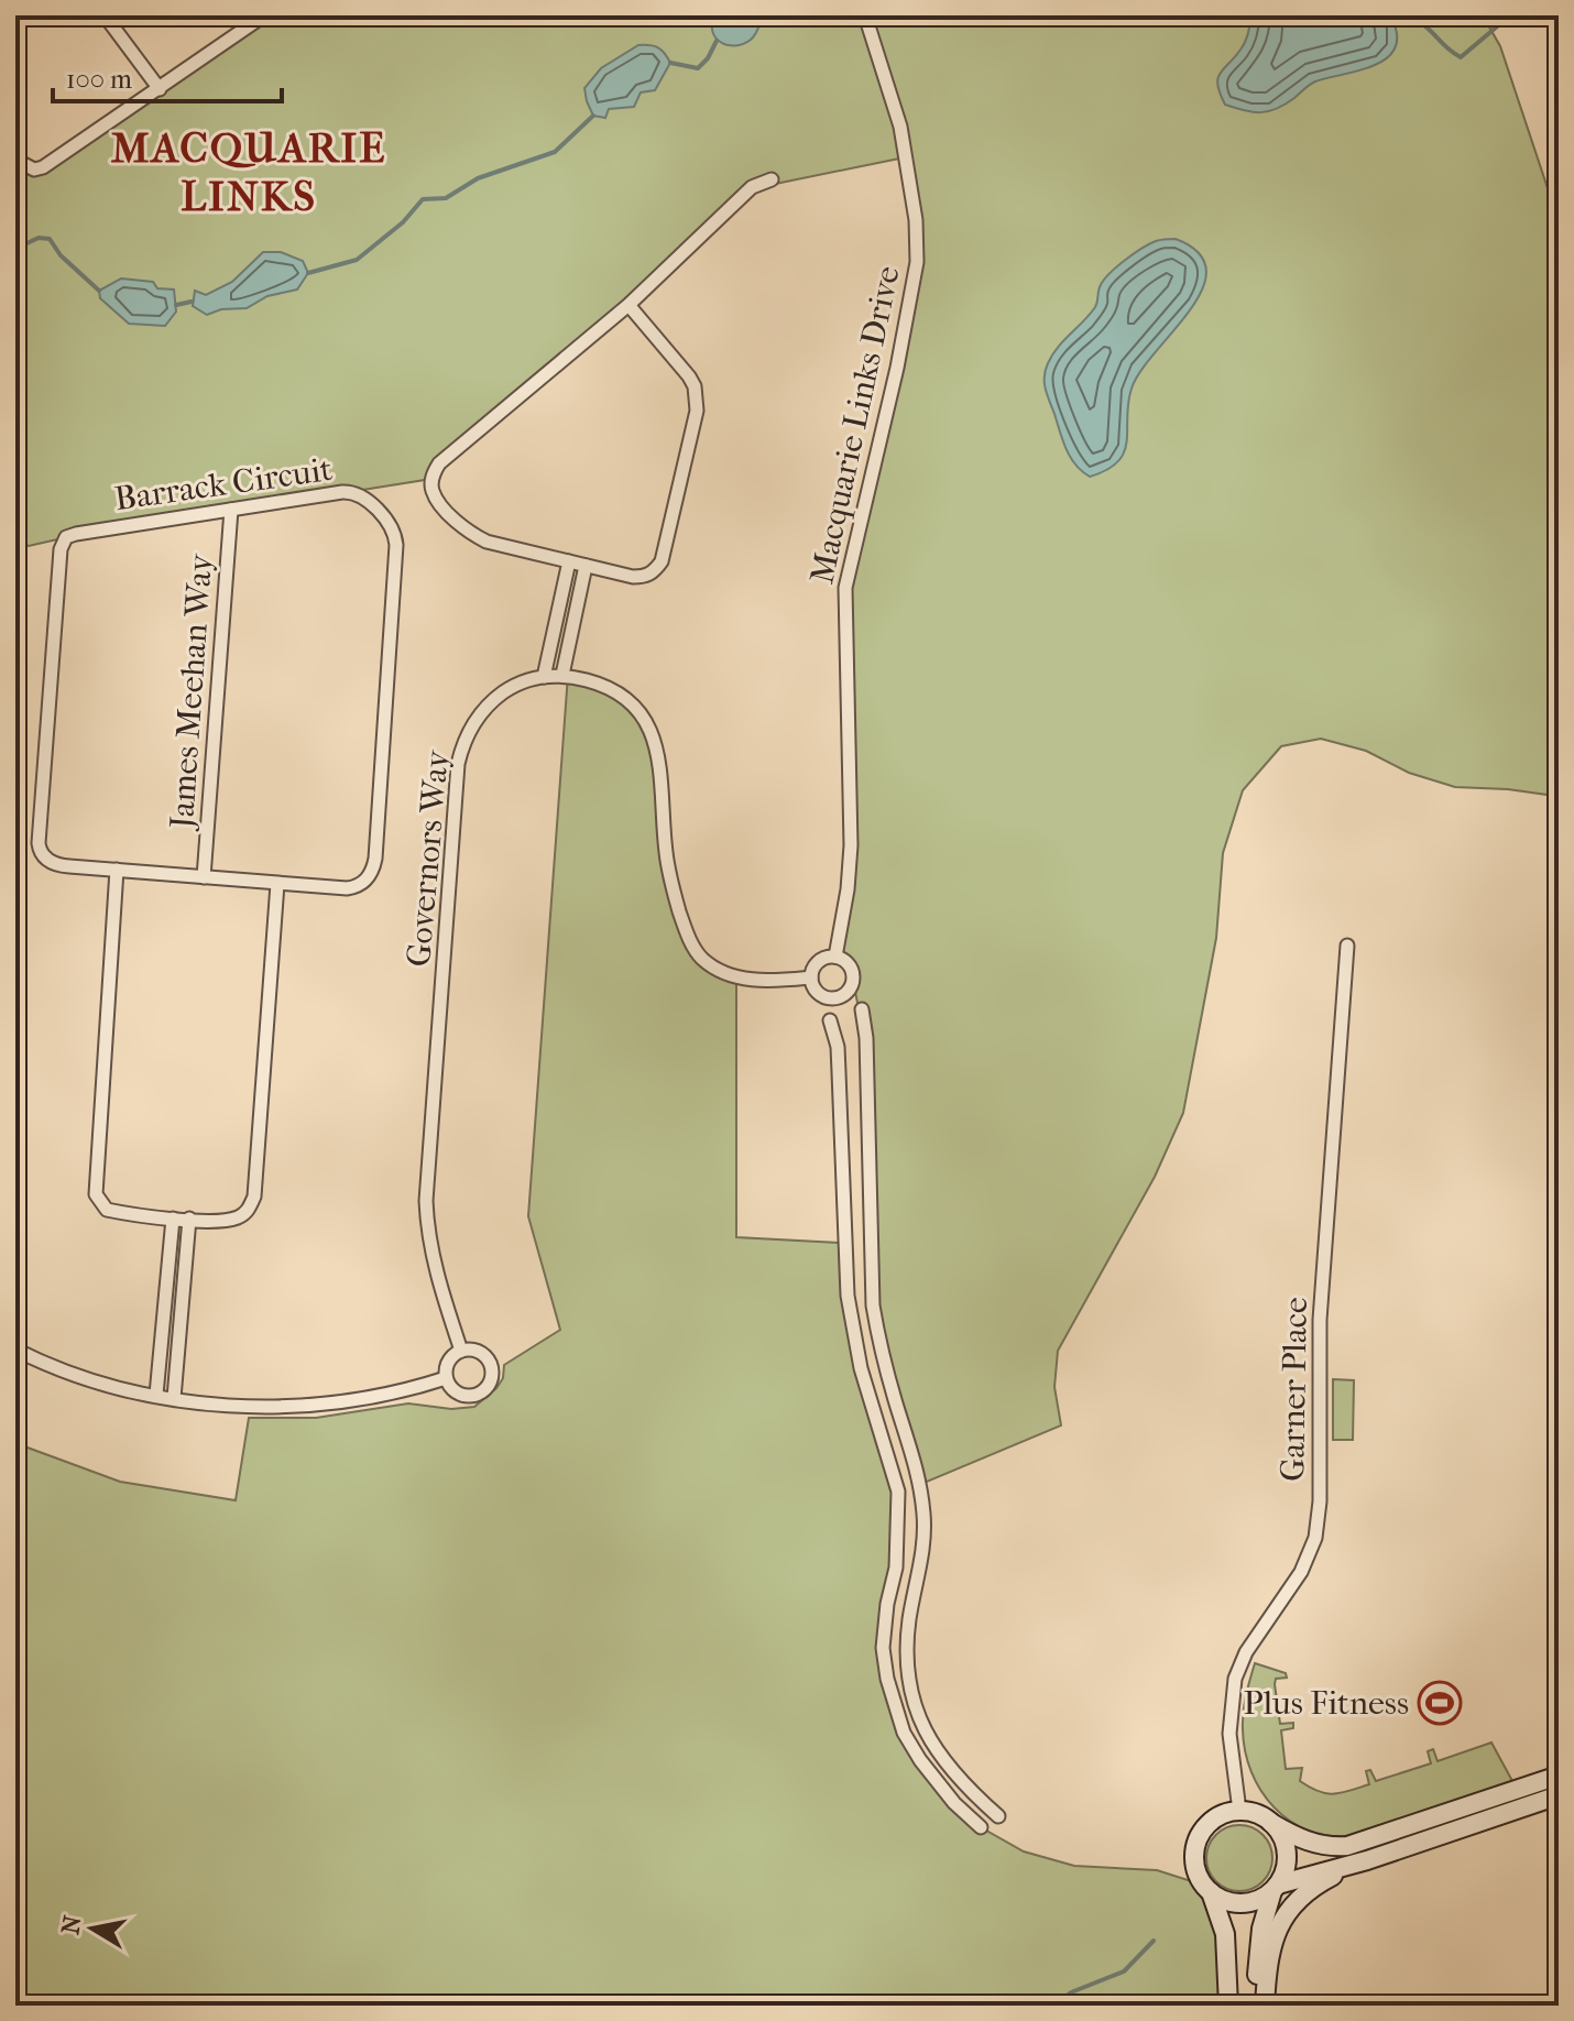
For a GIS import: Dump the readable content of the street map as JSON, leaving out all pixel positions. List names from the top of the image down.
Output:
{
  "streets": {
    "street": [
      "Macquarie Links Drive",
      "Barrack Circuit",
      "James Meehan Way",
      "Governors Way",
      "Garner Place"
    ]
  },
  "crossings": [
    ["Macquarie Links Drive", "Governors Way"],
    ["Barrack Circuit", "James Meehan Way"]
  ],
  "districts": ["MACQUARIE LINKS"],
  "places": {
    "sports": ["Plus Fitness"]
  },
  "scale_bar": "100 m",
  "north": "left"
}
